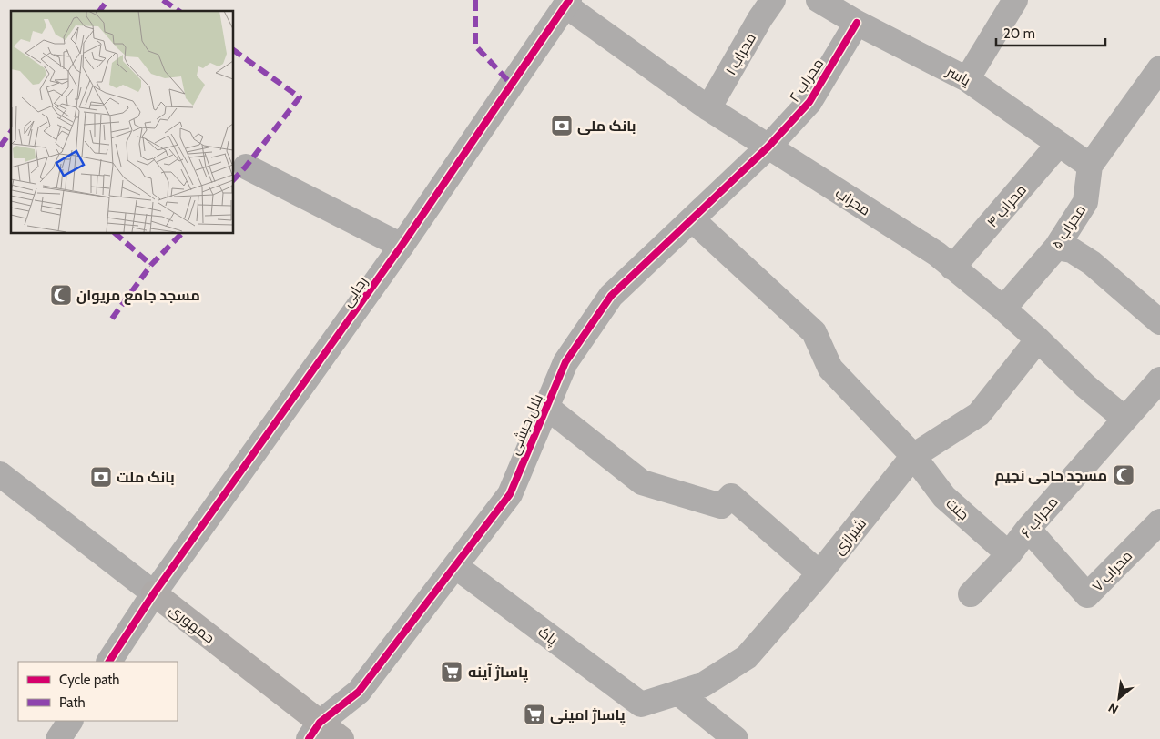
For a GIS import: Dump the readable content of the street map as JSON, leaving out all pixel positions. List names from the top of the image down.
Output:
{
  "streets": {
    "main road": ["جمهوری"],
    "street": [
      "محراب ۱",
      "یاسر",
      "محراب ۲",
      "محراب",
      "محراب ۴",
      "محراب ۵",
      "رجایی",
      "بلال حبشی",
      "جنت",
      "محراب ۶",
      "شیرازی",
      "محراب ۷",
      "پاک"
    ]
  },
  "crossings": [
    ["محراب ۱", "محراب"],
    ["یاسر", "محراب ۲"],
    ["یاسر", "محراب ۴"],
    ["یاسر", "محراب ۵"],
    ["محراب ۲", "محراب"],
    ["محراب ۲", "بلال حبشی"],
    ["محراب", "محراب ۴"],
    ["محراب", "محراب ۵"],
    ["محراب", "رجایی"],
    ["محراب", "بلال حبشی"],
    ["محراب", "محراب ۶"],
    ["محراب", "شیرازی"],
    ["رجایی", "جمهوری"],
    ["بلال حبشی", "جنت"],
    ["بلال حبشی", "جمهوری"],
    ["بلال حبشی", "پاک"],
    ["جنت", "محراب ۶"],
    ["جنت", "شیرازی"],
    ["محراب ۶", "محراب ۷"],
    ["شیرازی", "پاک"]
  ],
  "places": {
    "bank": ["بانک ملی", "بانک ملت"],
    "mosque": ["مسجد جامع مریوان", "مسجد حاجی نجیم"],
    "supermarket": ["پاساژ آینه", "پاساژ امینی"]
  },
  "legend": ["Cycle path", "Path"],
  "scale_bar": "20 m",
  "north": "bottom left"
}
